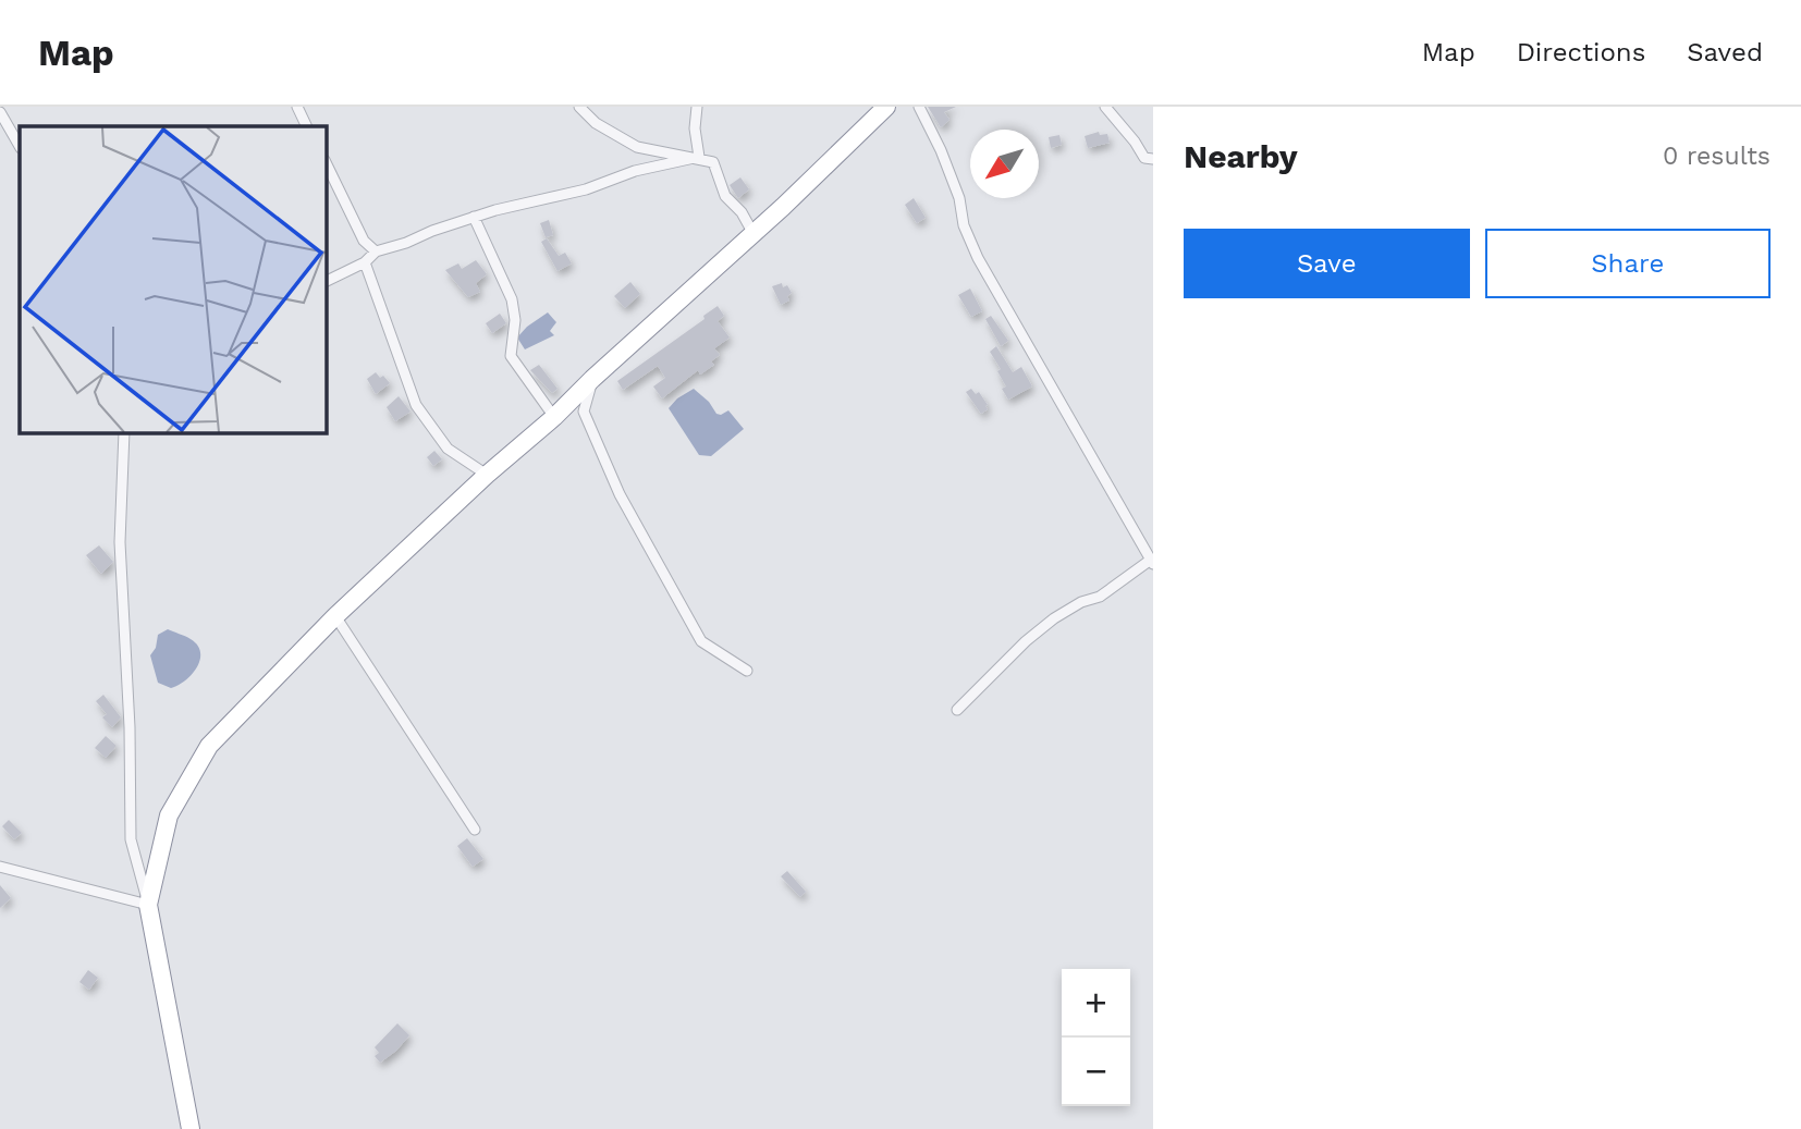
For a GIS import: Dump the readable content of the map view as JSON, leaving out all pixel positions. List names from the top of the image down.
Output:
{
  "north": "bottom left",
  "page": {
    "header": "Map",
    "nav": ["Map", "Directions", "Saved"],
    "heading": ["Nearby", "0 results"],
    "buttons": ["Save", "Share"],
    "map_buttons": ["+", "−"]
  }
}
